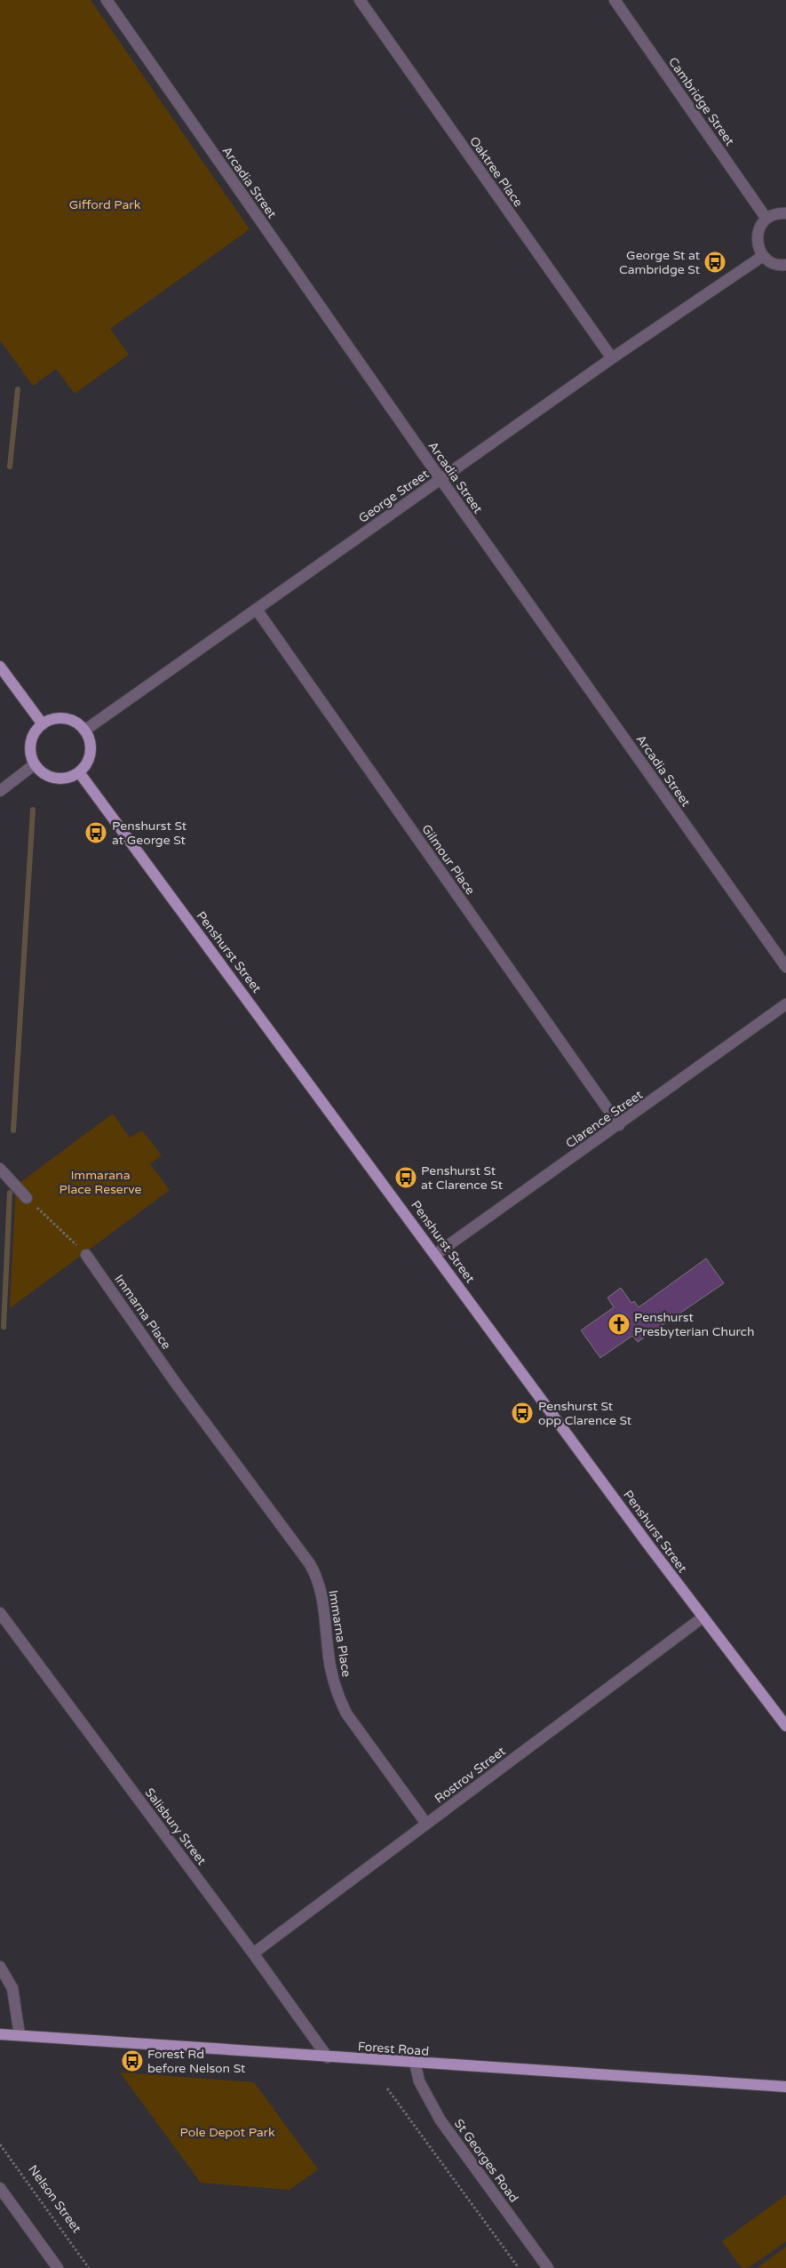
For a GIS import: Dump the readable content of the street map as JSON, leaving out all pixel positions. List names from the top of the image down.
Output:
{
  "streets": {
    "main road": ["Penshurst Street", "Forest Road"],
    "street": [
      "Cambridge Street",
      "Oaktree Place",
      "Arcadia Street",
      "George Street",
      "Gilmour Place",
      "Clarence Street",
      "Immarna Place",
      "Rostrov Street",
      "Salisbury Street",
      "St Georges Road"
    ],
    "path": ["Nelson Street"]
  },
  "crossings": [
    ["Oaktree Place", "George Street"],
    ["Arcadia Street", "George Street"],
    ["George Street", "Gilmour Place"],
    ["George Street", "Penshurst Street"],
    ["Gilmour Place", "Clarence Street"],
    ["Penshurst Street", "Clarence Street"],
    ["Penshurst Street", "Rostrov Street"],
    ["Immarna Place", "Rostrov Street"],
    ["Rostrov Street", "Salisbury Street"],
    ["Salisbury Street", "Forest Road"],
    ["Forest Road", "St Georges Road"]
  ],
  "parks": ["Gifford Park", "Immarana Place Reserve", "Pole Depot Park"],
  "places": {
    "bus stop": [
      "George St at Cambridge St",
      "Penshurst St at George St",
      "Penshurst St at Clarence St",
      "Penshurst St opp Clarence St",
      "Forest Rd before Nelson St"
    ],
    "church": ["Penshurst Presbyterian Church"]
  }
}
